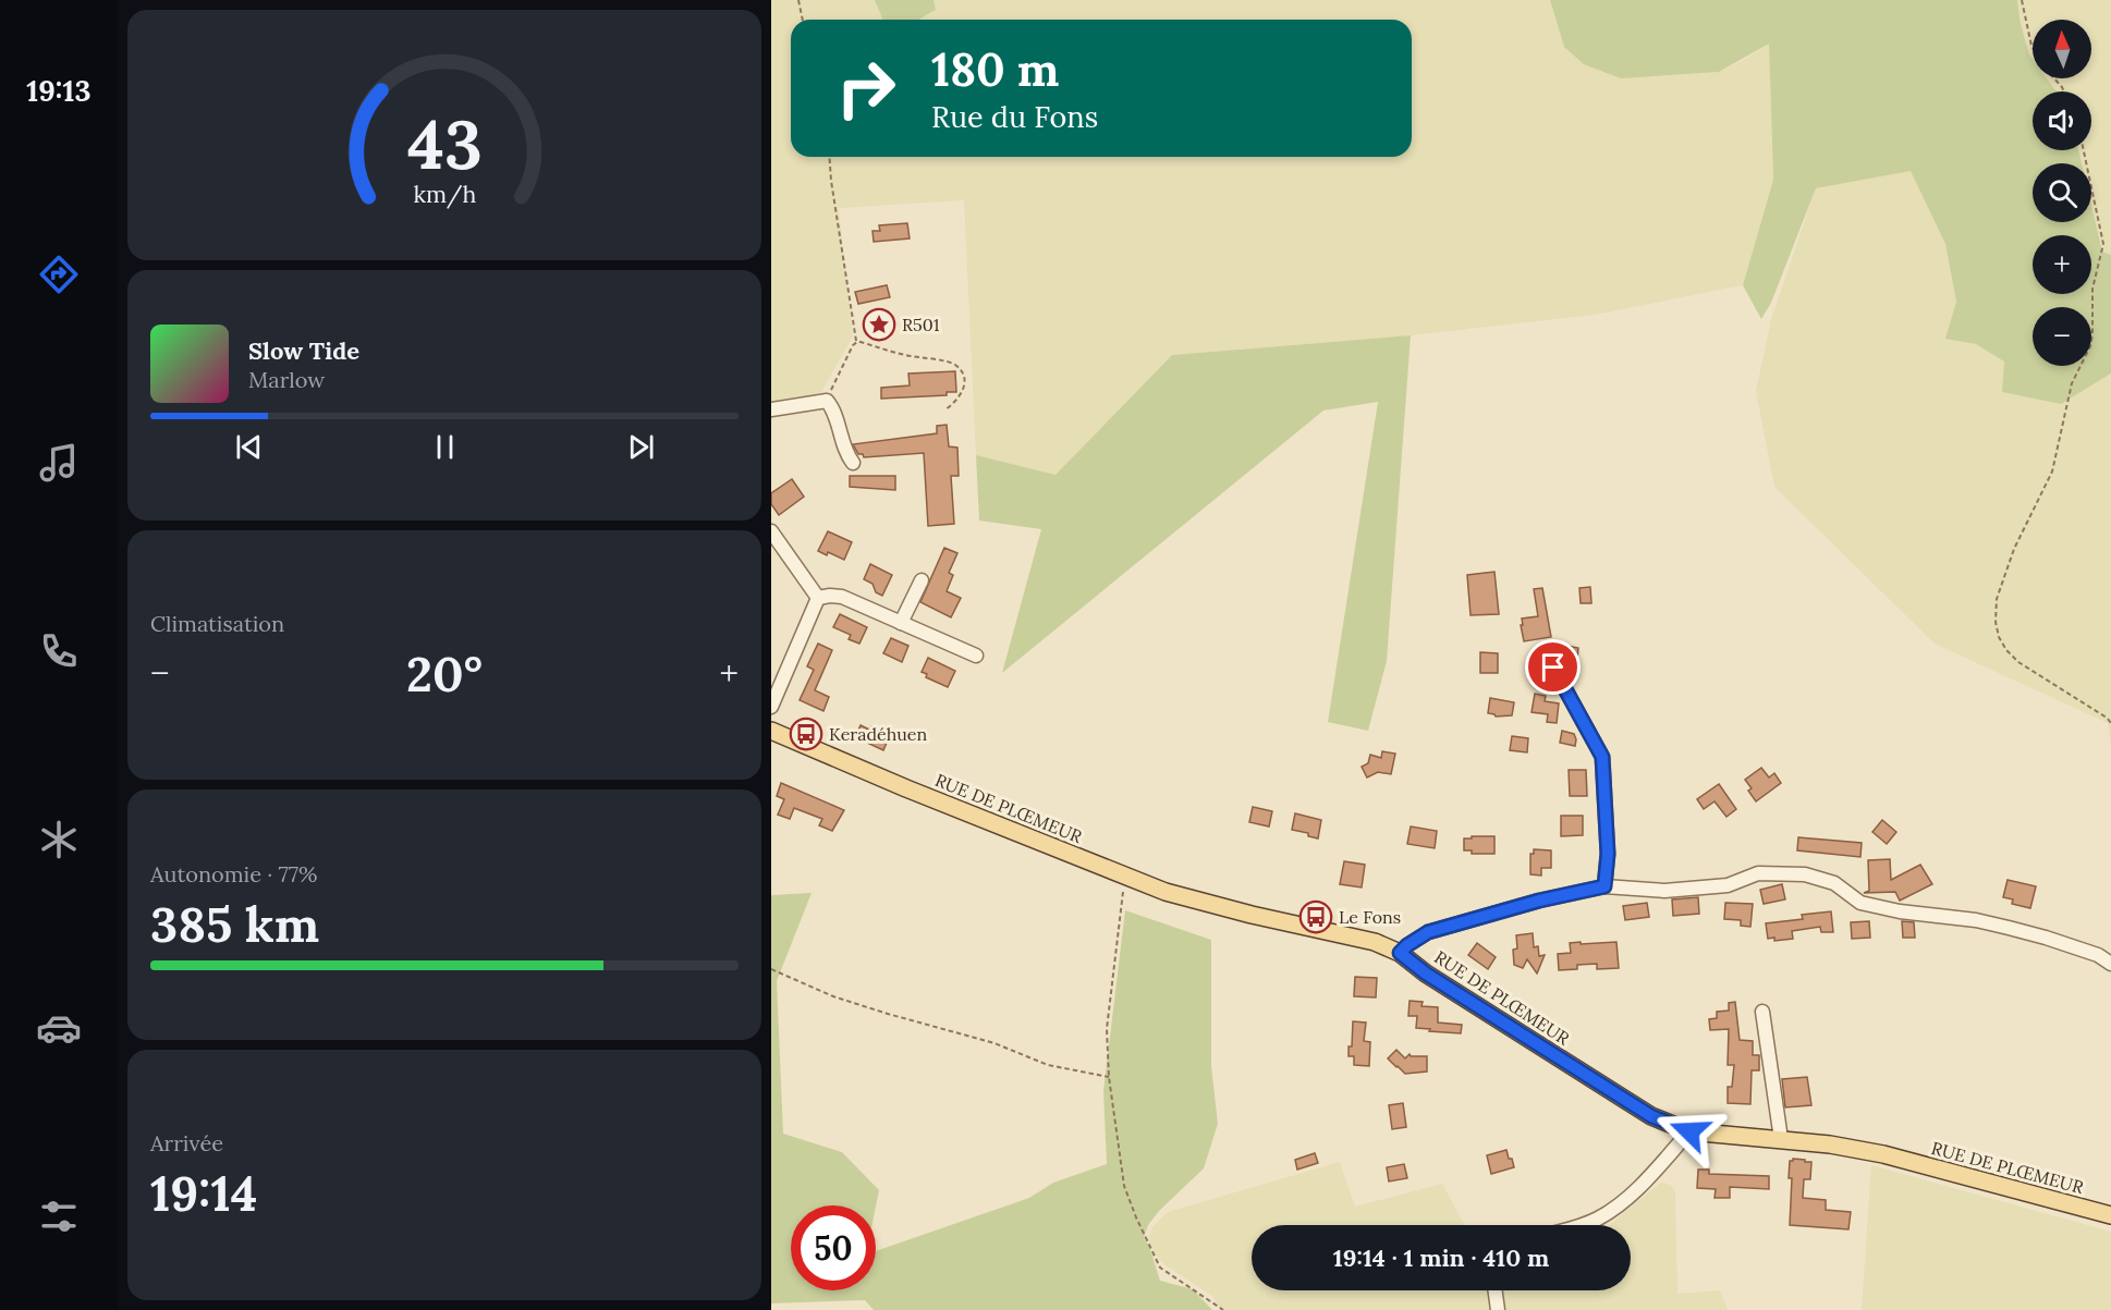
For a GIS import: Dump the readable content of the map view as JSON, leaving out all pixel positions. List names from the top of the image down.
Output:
{
  "streets": {
    "main road": ["RUE DE PLŒMEUR"]
  },
  "places": {
    "place": ["R501"],
    "bus stop": ["Keradéhuen", "Le Fons"]
  },
  "north": "top",
  "page": {
    "tabs": "19:13",
    "map_buttons": ["+", "−"],
    "turn": ["180 m", "Rue du Fons"],
    "song": ["Slow Tide", "Marlow"],
    "tile": [
      "Climatisation",
      ["Autonomie · 77%", "385 km"],
      ["Arrivée", "19:14"]
    ],
    "heat": ["−", "20°", "+"],
    "limit": "50",
    "trip": "19:14 · 1 min · 410 m",
    "gauge": ["43", "km/h"]
  }
}
